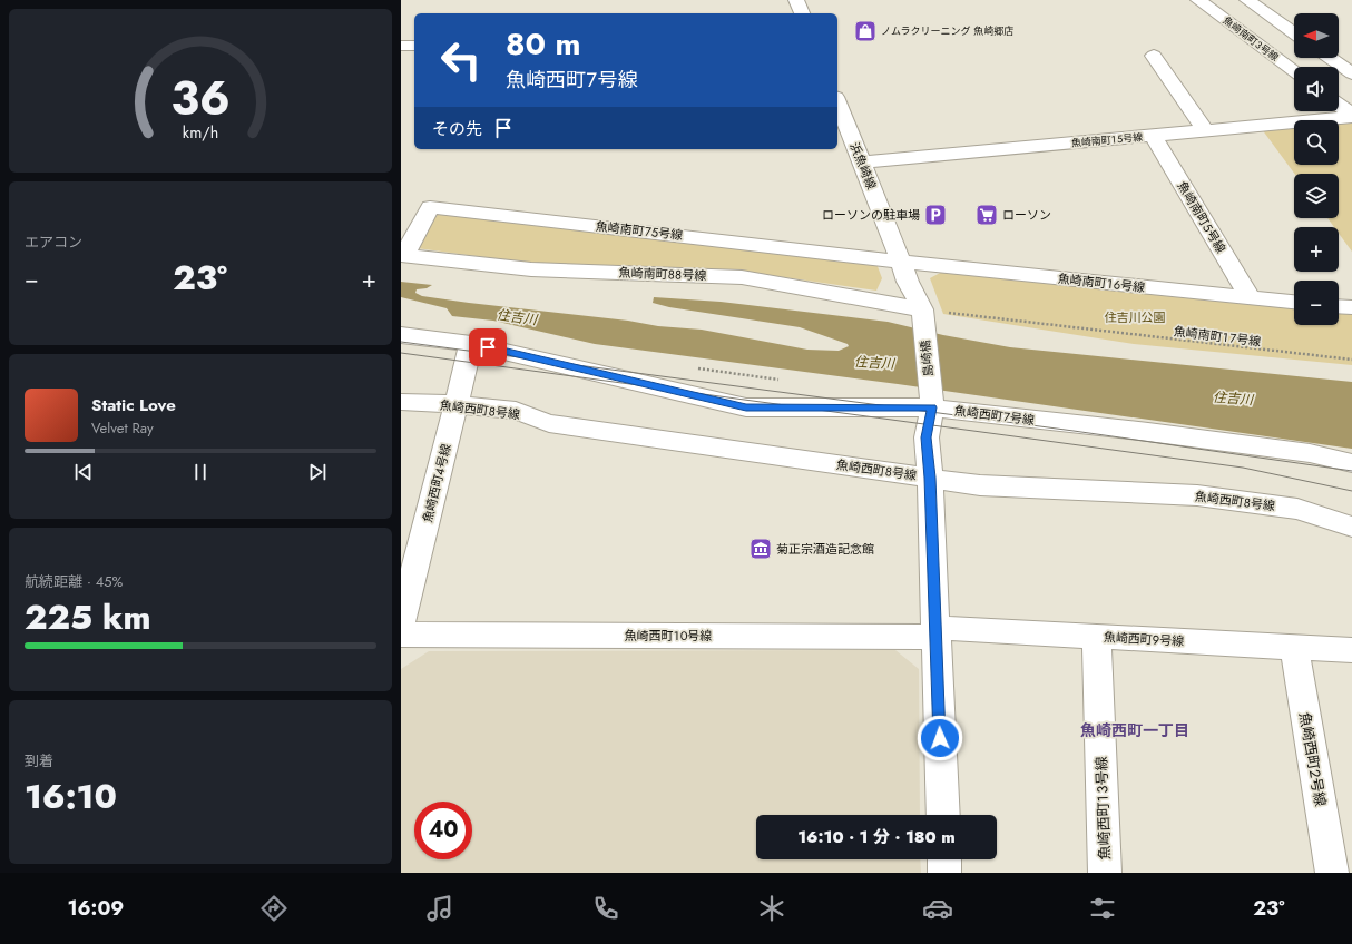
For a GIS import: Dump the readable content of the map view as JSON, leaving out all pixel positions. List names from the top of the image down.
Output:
{
  "streets": {
    "street": [
      "魚崎南町３号線",
      "魚崎南町１５号線",
      "浜魚崎線",
      "魚崎南町５号線",
      "魚崎南町７５号線",
      "魚崎南町８８号線",
      "魚崎南町１６号線",
      "島崎橋",
      "魚崎西町８号線",
      "魚崎西町７号線",
      "魚崎西町４号線",
      "魚崎西町１０号線",
      "魚崎西町９号線",
      "魚崎西町２号線",
      "魚崎西町１３号線"
    ],
    "path": ["魚崎南町１７号線"]
  },
  "crossings": [
    ["魚崎南町１５号線", "浜魚崎線"],
    ["魚崎南町１５号線", "魚崎南町５号線"],
    ["浜魚崎線", "魚崎南町７５号線"],
    ["浜魚崎線", "魚崎南町８８号線"],
    ["浜魚崎線", "魚崎南町１６号線"],
    ["浜魚崎線", "魚崎南町１７号線"],
    ["浜魚崎線", "島崎橋"],
    ["魚崎南町５号線", "魚崎南町１６号線"],
    ["魚崎南町７５号線", "魚崎南町８８号線"],
    ["魚崎南町７５号線", "魚崎南町１６号線"],
    ["魚崎南町８８号線", "魚崎南町１７号線"],
    ["魚崎南町８８号線", "島崎橋"],
    ["魚崎南町１７号線", "島崎橋"],
    ["島崎橋", "魚崎西町８号線"],
    ["島崎橋", "魚崎西町７号線"],
    ["島崎橋", "魚崎西町１０号線"],
    ["島崎橋", "魚崎西町９号線"],
    ["魚崎西町８号線", "魚崎西町４号線"],
    ["魚崎西町７号線", "魚崎西町４号線"],
    ["魚崎西町１０号線", "魚崎西町９号線"],
    ["魚崎西町９号線", "魚崎西町２号線"],
    ["魚崎西町９号線", "魚崎西町１３号線"]
  ],
  "districts": ["魚崎西町一丁目"],
  "water": ["住吉川"],
  "parks": ["住吉川公園"],
  "places": {
    "shop": ["ノムラクリーニング 魚崎郷店"],
    "parking": ["ローソンの駐車場"],
    "supermarket": ["ローソン"],
    "museum": ["菊正宗酒造記念館"]
  },
  "north": "left",
  "page": {
    "map_buttons": ["+", "−"],
    "turn": ["80 m", "魚崎西町７号線"],
    "then": "その先",
    "tile": [
      "エアコン",
      ["航続距離 · 45%", "225 km"],
      ["到着", "16:10"]
    ],
    "heat": ["−", "23°", "+"],
    "song": ["Static Love", "Velvet Ray"],
    "limit": "40",
    "trip": "16:10 · 1 分 · 180 m",
    "tabs": ["16:09", "23°"],
    "gauge": ["36", "km/h"]
  }
}
